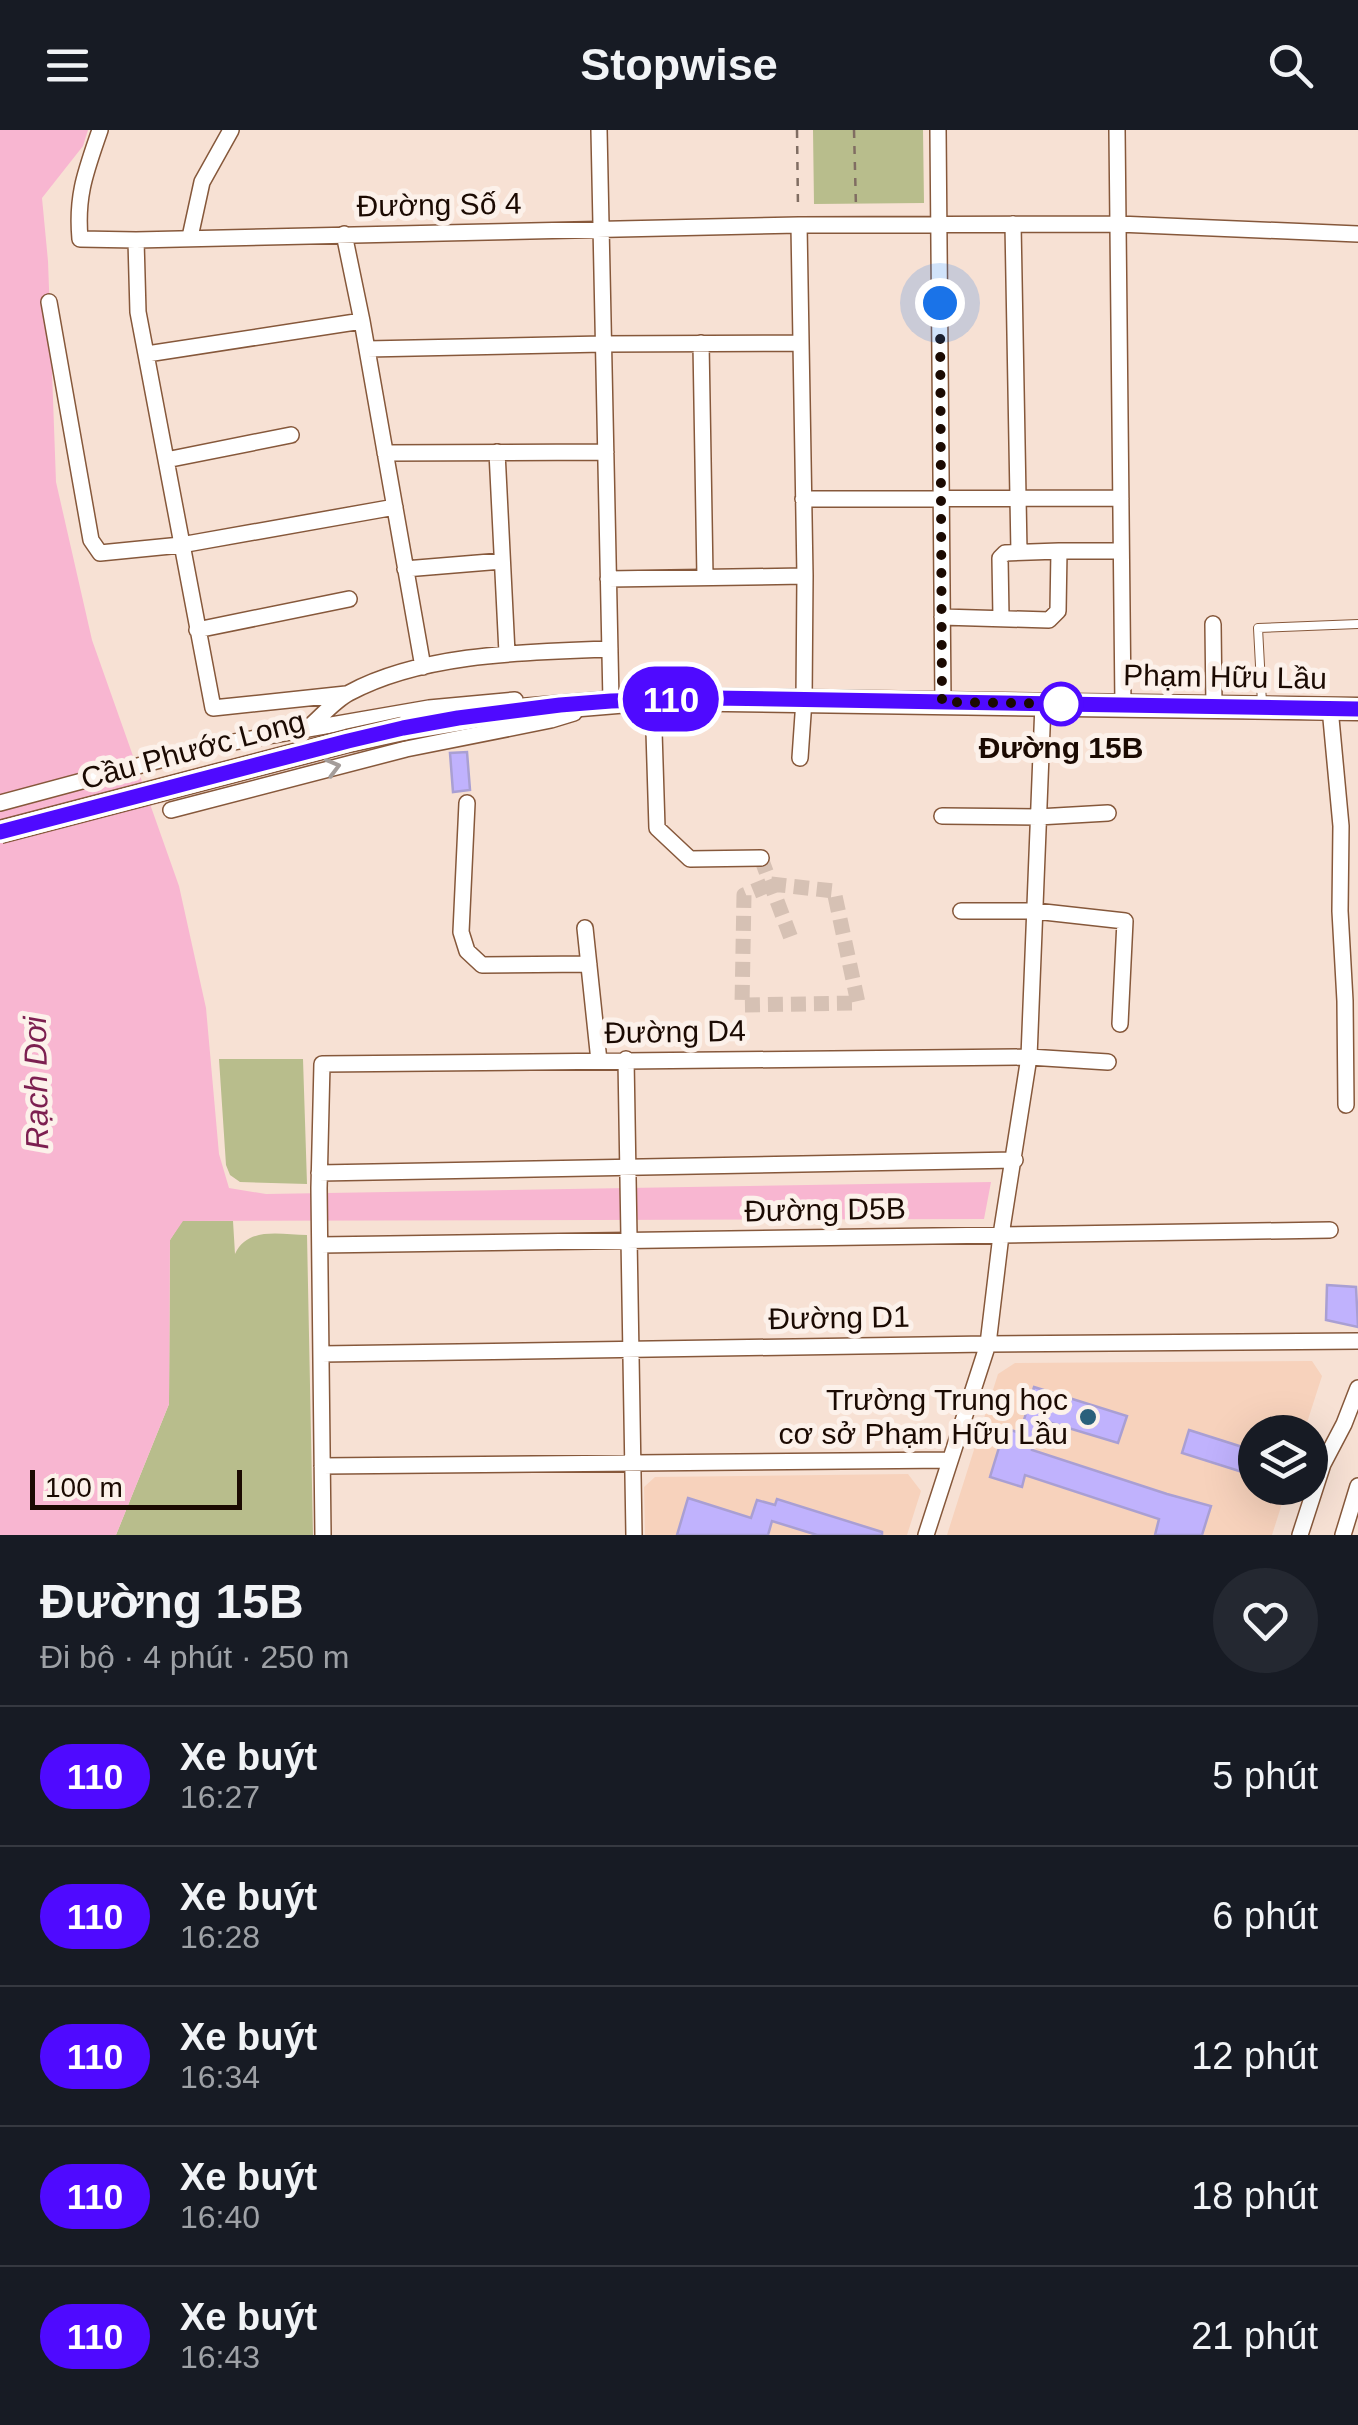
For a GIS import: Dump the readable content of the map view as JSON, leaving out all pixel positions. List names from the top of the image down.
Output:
{
  "streets": {
    "main road": ["Phạm Hữu Lầu", "Cầu Phước Long"],
    "street": [
      "Đường Số 4",
      "Đường D4",
      "Đường D5B",
      "Đường D1"
    ]
  },
  "crossings": [
    ["Phạm Hữu Lầu", "Cầu Phước Long"]
  ],
  "water": ["Rạch Dơi"],
  "places": ["Đường 15B", "Trường Trung học cơ sở Phạm Hữu Lầu"],
  "lines": ["bus line 110"],
  "scale_bar": "100 m",
  "page": {
    "header": "Stopwise",
    "on_map": "110",
    "scale": "100 m",
    "heading": ["Đường 15B", "Đi bộ · 4 phút · 250 m"],
    "list": [
      {
        "mark": "110",
        "name": "Xe buýt",
        "note": "16:27",
        "value": "5 phút"
      },
      {
        "mark": "110",
        "name": "Xe buýt",
        "note": "16:28",
        "value": "6 phút"
      },
      {
        "mark": "110",
        "name": "Xe buýt",
        "note": "16:34",
        "value": "12 phút"
      },
      {
        "mark": "110",
        "name": "Xe buýt",
        "note": "16:40",
        "value": "18 phút"
      },
      {
        "mark": "110",
        "name": "Xe buýt",
        "note": "16:43",
        "value": "21 phút"
      }
    ]
  }
}
